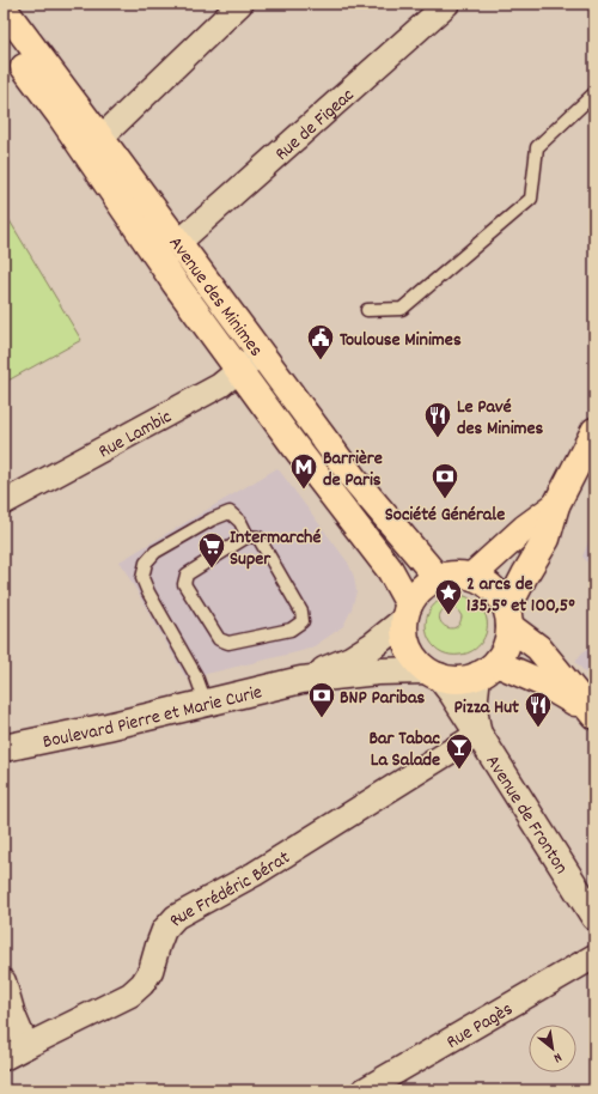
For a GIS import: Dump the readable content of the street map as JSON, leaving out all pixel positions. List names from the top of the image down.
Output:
{
  "streets": {
    "main road": ["Avenue des Minimes", "Boulevard Pierre et Marie Curie", "Avenue de Fronton"],
    "street": [
      "Rue de Figeac",
      "Rue Lambic",
      "Rue Frédéric Bérat",
      "Rue Pagès"
    ]
  },
  "crossings": [
    ["Rue de Figeac", "Avenue des Minimes"],
    ["Avenue des Minimes", "Rue Lambic"],
    ["Avenue des Minimes", "Boulevard Pierre et Marie Curie"],
    ["Avenue des Minimes", "Avenue de Fronton"],
    ["Boulevard Pierre et Marie Curie", "Avenue de Fronton"],
    ["Avenue de Fronton", "Rue Frédéric Bérat"]
  ],
  "places": {
    "public building": ["Toulouse Minimes"],
    "restaurant": ["Le Pavé des Minimes", "Pizza Hut"],
    "metro station": ["Barrière de Paris"],
    "bank": ["Société Générale", "BNP Paribas"],
    "supermarket": ["Intermarché Super"],
    "place": ["2 arcs de 135,5° et 100,5°"],
    "bar": ["Bar Tabac La Salade"]
  },
  "north": "bottom right"
}
